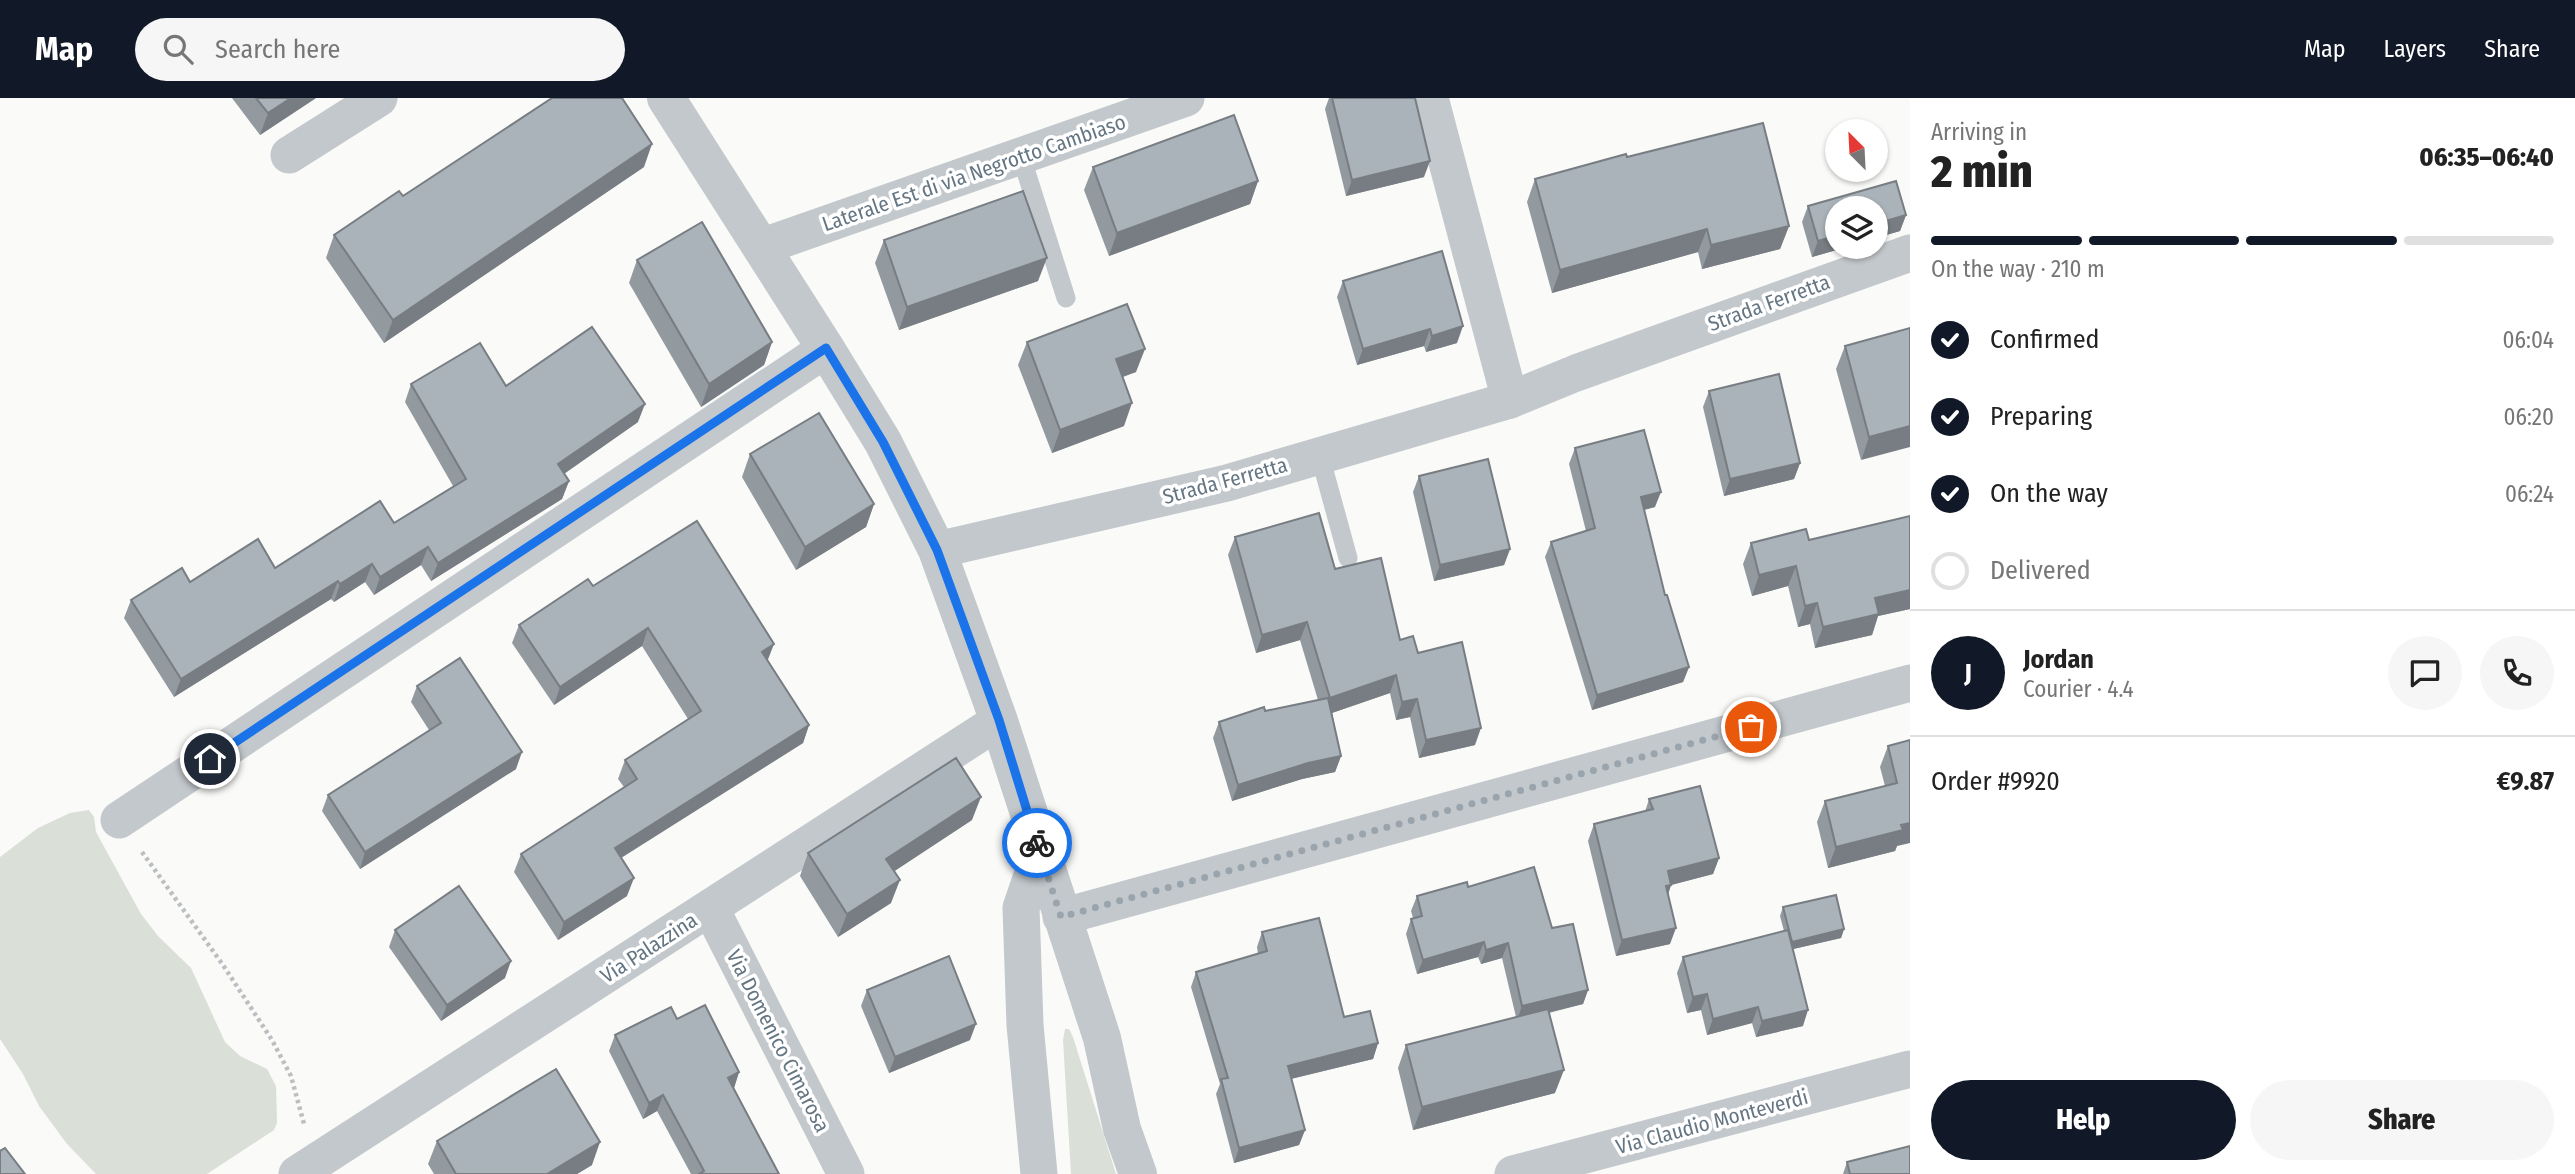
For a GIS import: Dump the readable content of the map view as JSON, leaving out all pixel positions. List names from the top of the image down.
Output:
{
  "streets": {
    "street": [
      "Laterale Est di via Negrotto Cambiaso",
      "Strada Ferretta",
      "Via Palazzina",
      "Via Domenico Cimarosa",
      "Via Claudio Monteverdi"
    ]
  },
  "crossings": [
    ["Via Palazzina", "Via Domenico Cimarosa"]
  ],
  "north": "top left",
  "page": {
    "header": "Map",
    "search": "Search here",
    "nav": ["Map", "Layers", "Share"],
    "heading": ["2 min", "Arriving in", "06:35–06:40"],
    "panel": [
      "Jordan",
      "Courier · 4.4",
      "Order #9920",
      "€9.87"
    ],
    "bar": "On the way · 210 m",
    "list": [
      ["Confirmed", "06:04"],
      ["Preparing", "06:20"],
      ["On the way", "06:24"],
      "Delivered"
    ],
    "round": "J",
    "buttons": ["Help", "Share"]
  }
}
